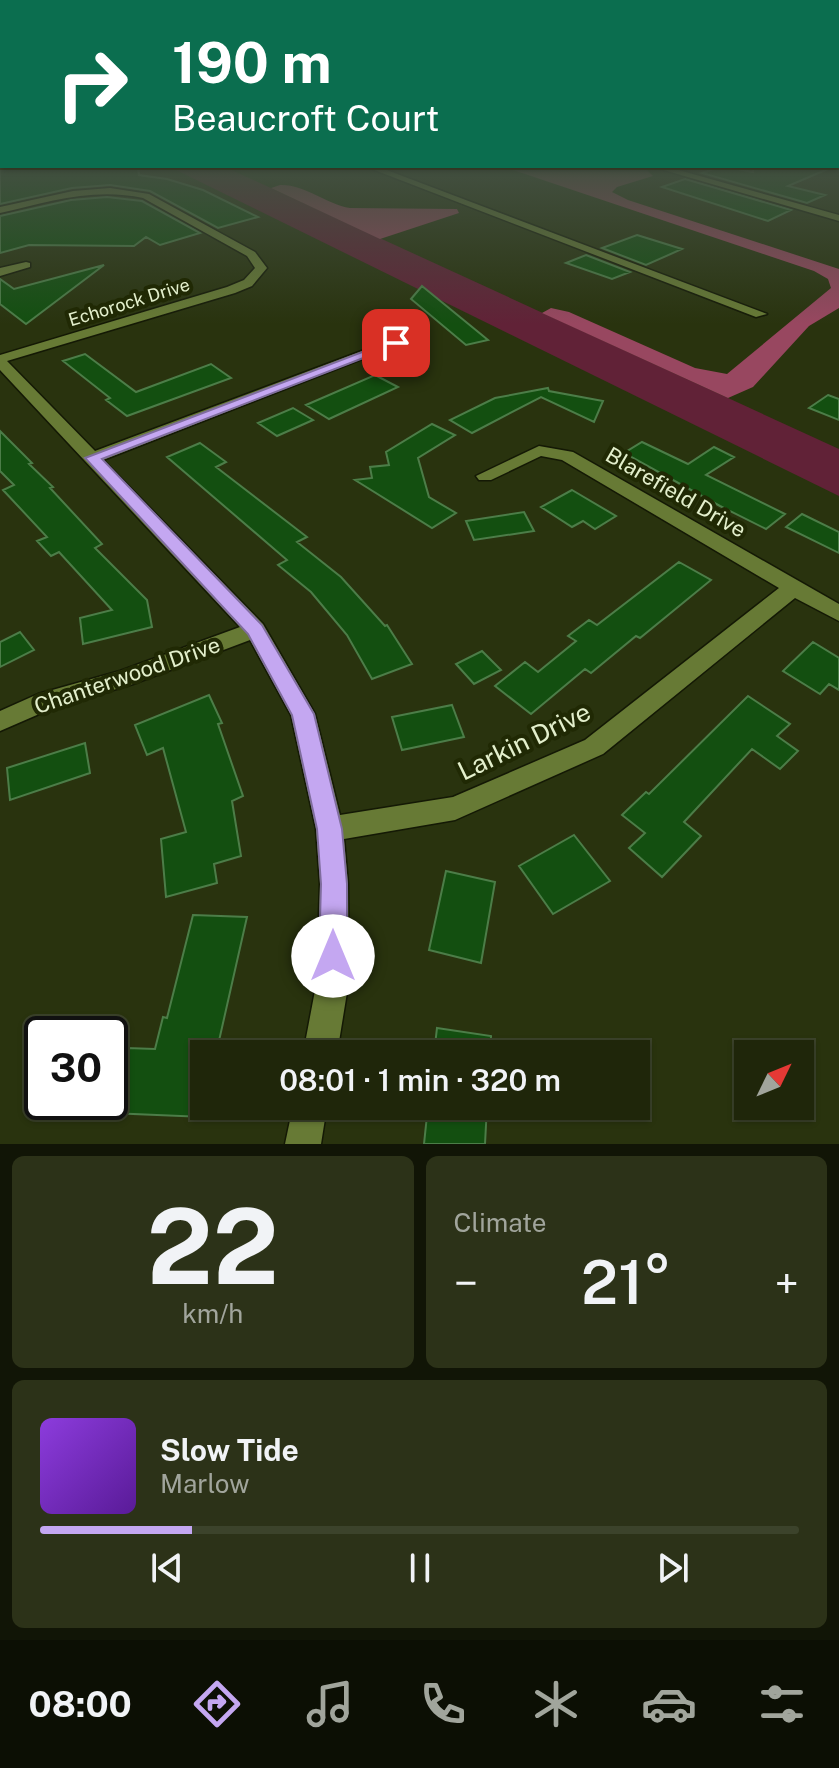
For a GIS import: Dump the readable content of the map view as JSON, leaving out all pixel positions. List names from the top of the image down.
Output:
{
  "streets": {
    "street": [
      "Echorock Drive",
      "Blarefield Drive",
      "Chanterwood Drive",
      "Larkin Drive"
    ]
  },
  "crossings": [
    ["Blarefield Drive", "Larkin Drive"]
  ],
  "north": "top right",
  "page": {
    "turn": ["190 m", "Beaucroft Court"],
    "limit": "30",
    "trip": "08:01 · 1 min · 320 m",
    "tile": [
      ["22", "km/h"],
      "Climate"
    ],
    "heat": ["−", "21°", "+"],
    "song": ["Slow Tide", "Marlow"],
    "tabs": "08:00"
  }
}
